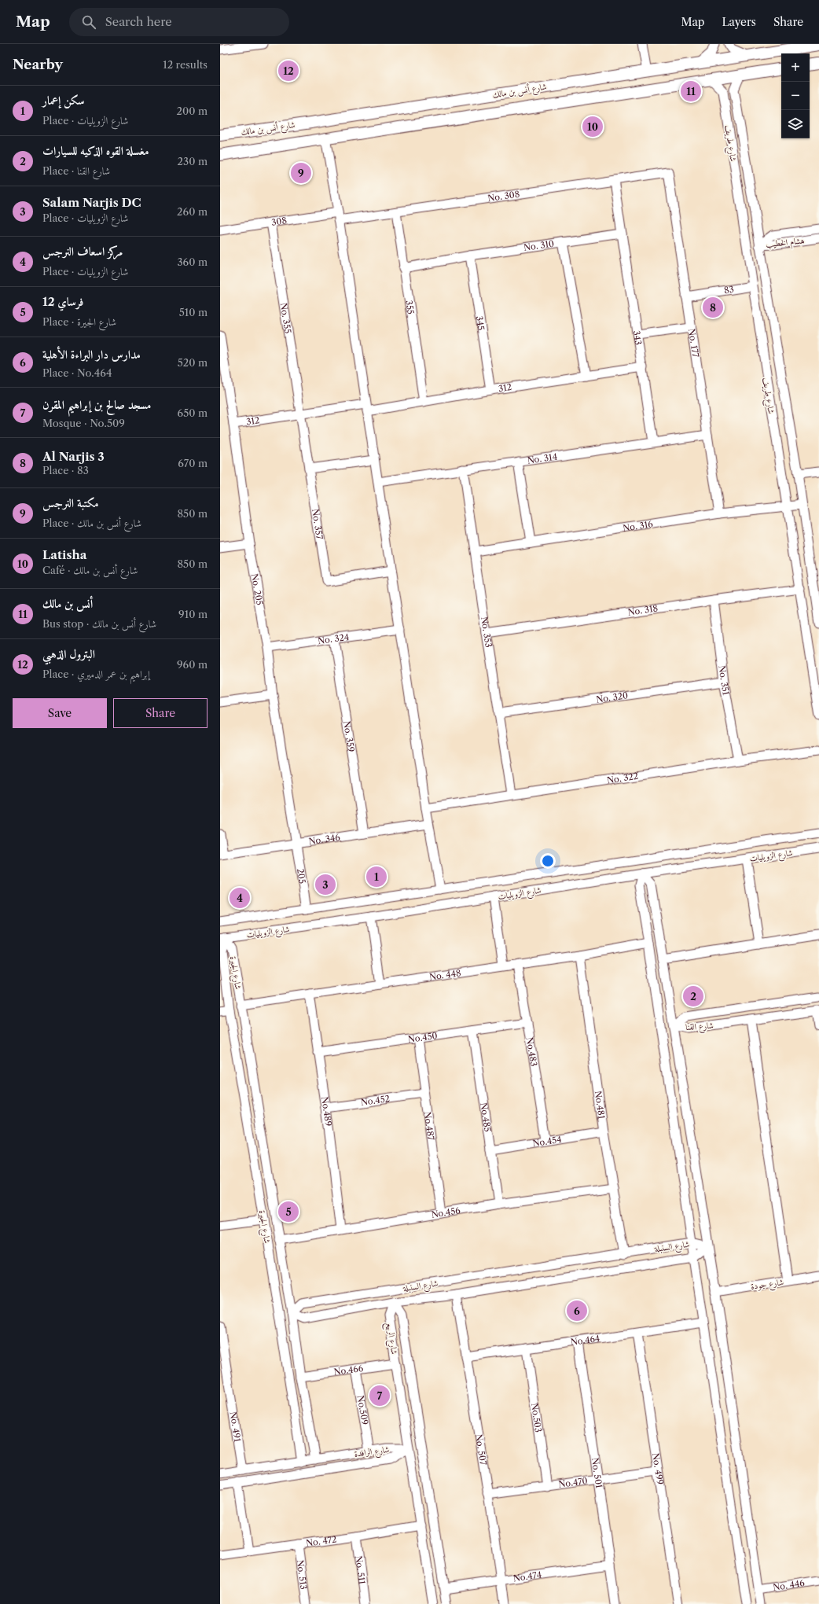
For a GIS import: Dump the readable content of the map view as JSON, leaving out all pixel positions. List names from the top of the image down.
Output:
{
  "streets": {
    "main road": ["شارع أنس بن مالك"],
    "street": [
      "شارع طريف",
      "No. 308",
      "308",
      "هشام الخطيب",
      "No. 310",
      "83",
      "355",
      "No. 355",
      "345",
      "343",
      "No. 177",
      "312",
      "No. 314",
      "No. 357",
      "No. 316",
      "No. 205",
      "No. 318",
      "No. 353",
      "No. 324",
      "No. 351",
      "No. 320",
      "No. 359",
      "No. 322",
      "No. 346",
      "شارع الزويليات",
      "205",
      "شارع الجيرة",
      "No. 448",
      "شارع القنا",
      "No.450",
      "No.483",
      "No.452",
      "No.481",
      "No.489",
      "No.485",
      "No.487",
      "No.454",
      "No.456",
      "شارع السنبلة",
      "شارع جودة",
      "شارع الربيع",
      "No.464",
      "No.466",
      "No.509",
      "No.503",
      "No. 491",
      "No. 507",
      "شارع الرافدة",
      "No. 499",
      "No. 501",
      "No.470",
      "No. 472",
      "No. 511",
      "No. 513",
      "No.474",
      "No. 446"
    ]
  },
  "crossings": [
    ["شارع أنس بن مالك", "شارع طريف"],
    ["شارع طريف", "هشام الخطيب"],
    ["شارع طريف", "83"],
    ["شارع طريف", "No. 316"],
    ["شارع طريف", "No. 318"],
    ["No. 308", "308"],
    ["No. 308", "355"],
    ["No. 308", "No. 177"],
    ["308", "No. 355"],
    ["No. 310", "355"],
    ["No. 310", "345"],
    ["No. 310", "343"],
    ["83", "No. 177"],
    ["355", "312"],
    ["No. 355", "312"],
    ["No. 355", "No. 357"],
    ["345", "312"],
    ["343", "312"],
    ["343", "No. 314"],
    ["No. 177", "No. 314"],
    ["No. 177", "No. 316"],
    ["312", "No. 205"],
    ["No. 314", "No. 353"],
    ["No. 316", "No. 353"],
    ["No. 205", "No. 324"],
    ["No. 205", "No. 346"],
    ["No. 205", "205"],
    ["No. 318", "No. 353"],
    ["No. 318", "No. 351"],
    ["No. 353", "No. 320"],
    ["No. 353", "No. 322"],
    ["No. 324", "No. 359"],
    ["No. 351", "No. 320"],
    ["No. 351", "No. 322"],
    ["No. 359", "No. 346"],
    ["No. 346", "205"],
    ["شارع الزويليات", "205"],
    ["شارع الزويليات", "شارع الجيرة"],
    ["شارع الجيرة", "No. 448"],
    ["شارع الجيرة", "No.456"],
    ["شارع الجيرة", "شارع السنبلة"],
    ["شارع الجيرة", "No.466"],
    ["شارع الجيرة", "شارع الرافدة"],
    ["No. 448", "No.483"],
    ["No. 448", "No.481"],
    ["No. 448", "No.489"],
    ["No.450", "No.483"],
    ["No.450", "No.489"],
    ["No.450", "No.485"],
    ["No.450", "No.487"],
    ["No.483", "No.454"],
    ["No.452", "No.489"],
    ["No.452", "No.487"],
    ["No.481", "No.454"],
    ["No.481", "No.456"],
    ["No.481", "شارع السنبلة"],
    ["No.489", "No.456"],
    ["No.485", "No.454"],
    ["No.485", "No.456"],
    ["No.487", "No.456"],
    ["شارع السنبلة", "شارع الربيع"],
    ["شارع السنبلة", "No. 507"],
    ["شارع الربيع", "No.466"],
    ["شارع الربيع", "شارع الرافدة"],
    ["شارع الربيع", "No. 472"],
    ["شارع الربيع", "No.474"],
    ["No.464", "No.503"],
    ["No.464", "No. 507"],
    ["No.464", "No. 499"],
    ["No.464", "No. 501"],
    ["No.466", "No.509"],
    ["No.509", "شارع الرافدة"],
    ["No.503", "No.470"],
    ["No. 491", "شارع الرافدة"],
    ["No. 507", "No.470"],
    ["No. 507", "No.474"],
    ["No. 499", "No.470"],
    ["No. 501", "No.470"],
    ["No. 501", "No.474"],
    ["No. 472", "No. 511"],
    ["No. 472", "No. 513"]
  ],
  "page": {
    "header": "Map",
    "search": "Search here",
    "nav": ["Map", "Layers", "Share"],
    "heading": ["Nearby", "12 results"],
    "map_buttons": ["+", "−"],
    "pins": [
      "12",
      "11",
      "10",
      "9",
      "8",
      "1",
      "3",
      "4",
      "2",
      "5",
      "6",
      "7"
    ],
    "list": [
      {
        "mark": "1",
        "name": "سكن إعمار",
        "note": "Place · شارع الزويليات",
        "value": "200 m"
      },
      {
        "mark": "2",
        "name": "مغسلة القوه الذكيه للسيارات",
        "note": "Place · شارع القنا",
        "value": "230 m"
      },
      {
        "mark": "3",
        "name": "Salam Narjis DC",
        "note": "Place · شارع الزويليات",
        "value": "260 m"
      },
      {
        "mark": "4",
        "name": "مركز اسعاف النرجس",
        "note": "Place · شارع الزويليات",
        "value": "360 m"
      },
      {
        "mark": "5",
        "name": "فرساي 12",
        "note": "Place · شارع الجيرة",
        "value": "510 m"
      },
      {
        "mark": "6",
        "name": "مدارس دار البراءة الأهلية",
        "note": "Place · No.464",
        "value": "520 m"
      },
      {
        "mark": "7",
        "name": "مسجد صالح بن إبراهيم المقرن",
        "note": "Mosque · No.509",
        "value": "650 m"
      },
      {
        "mark": "8",
        "name": "Al Narjis 3",
        "note": "Place · 83",
        "value": "670 m"
      },
      {
        "mark": "9",
        "name": "مكتبة النرجس",
        "note": "Place · شارع أنس بن مالك",
        "value": "850 m"
      },
      {
        "mark": "10",
        "name": "Latisha",
        "note": "Café · شارع أنس بن مالك",
        "value": "850 m"
      },
      {
        "mark": "11",
        "name": "أنس بن مالك",
        "note": "Bus stop · شارع أنس بن مالك",
        "value": "910 m"
      },
      {
        "mark": "12",
        "name": "البترول الذهبي",
        "note": "Place · إبراهيم بن عمر الدميري",
        "value": "960 m"
      }
    ],
    "buttons": ["Save", "Share"]
  }
}
